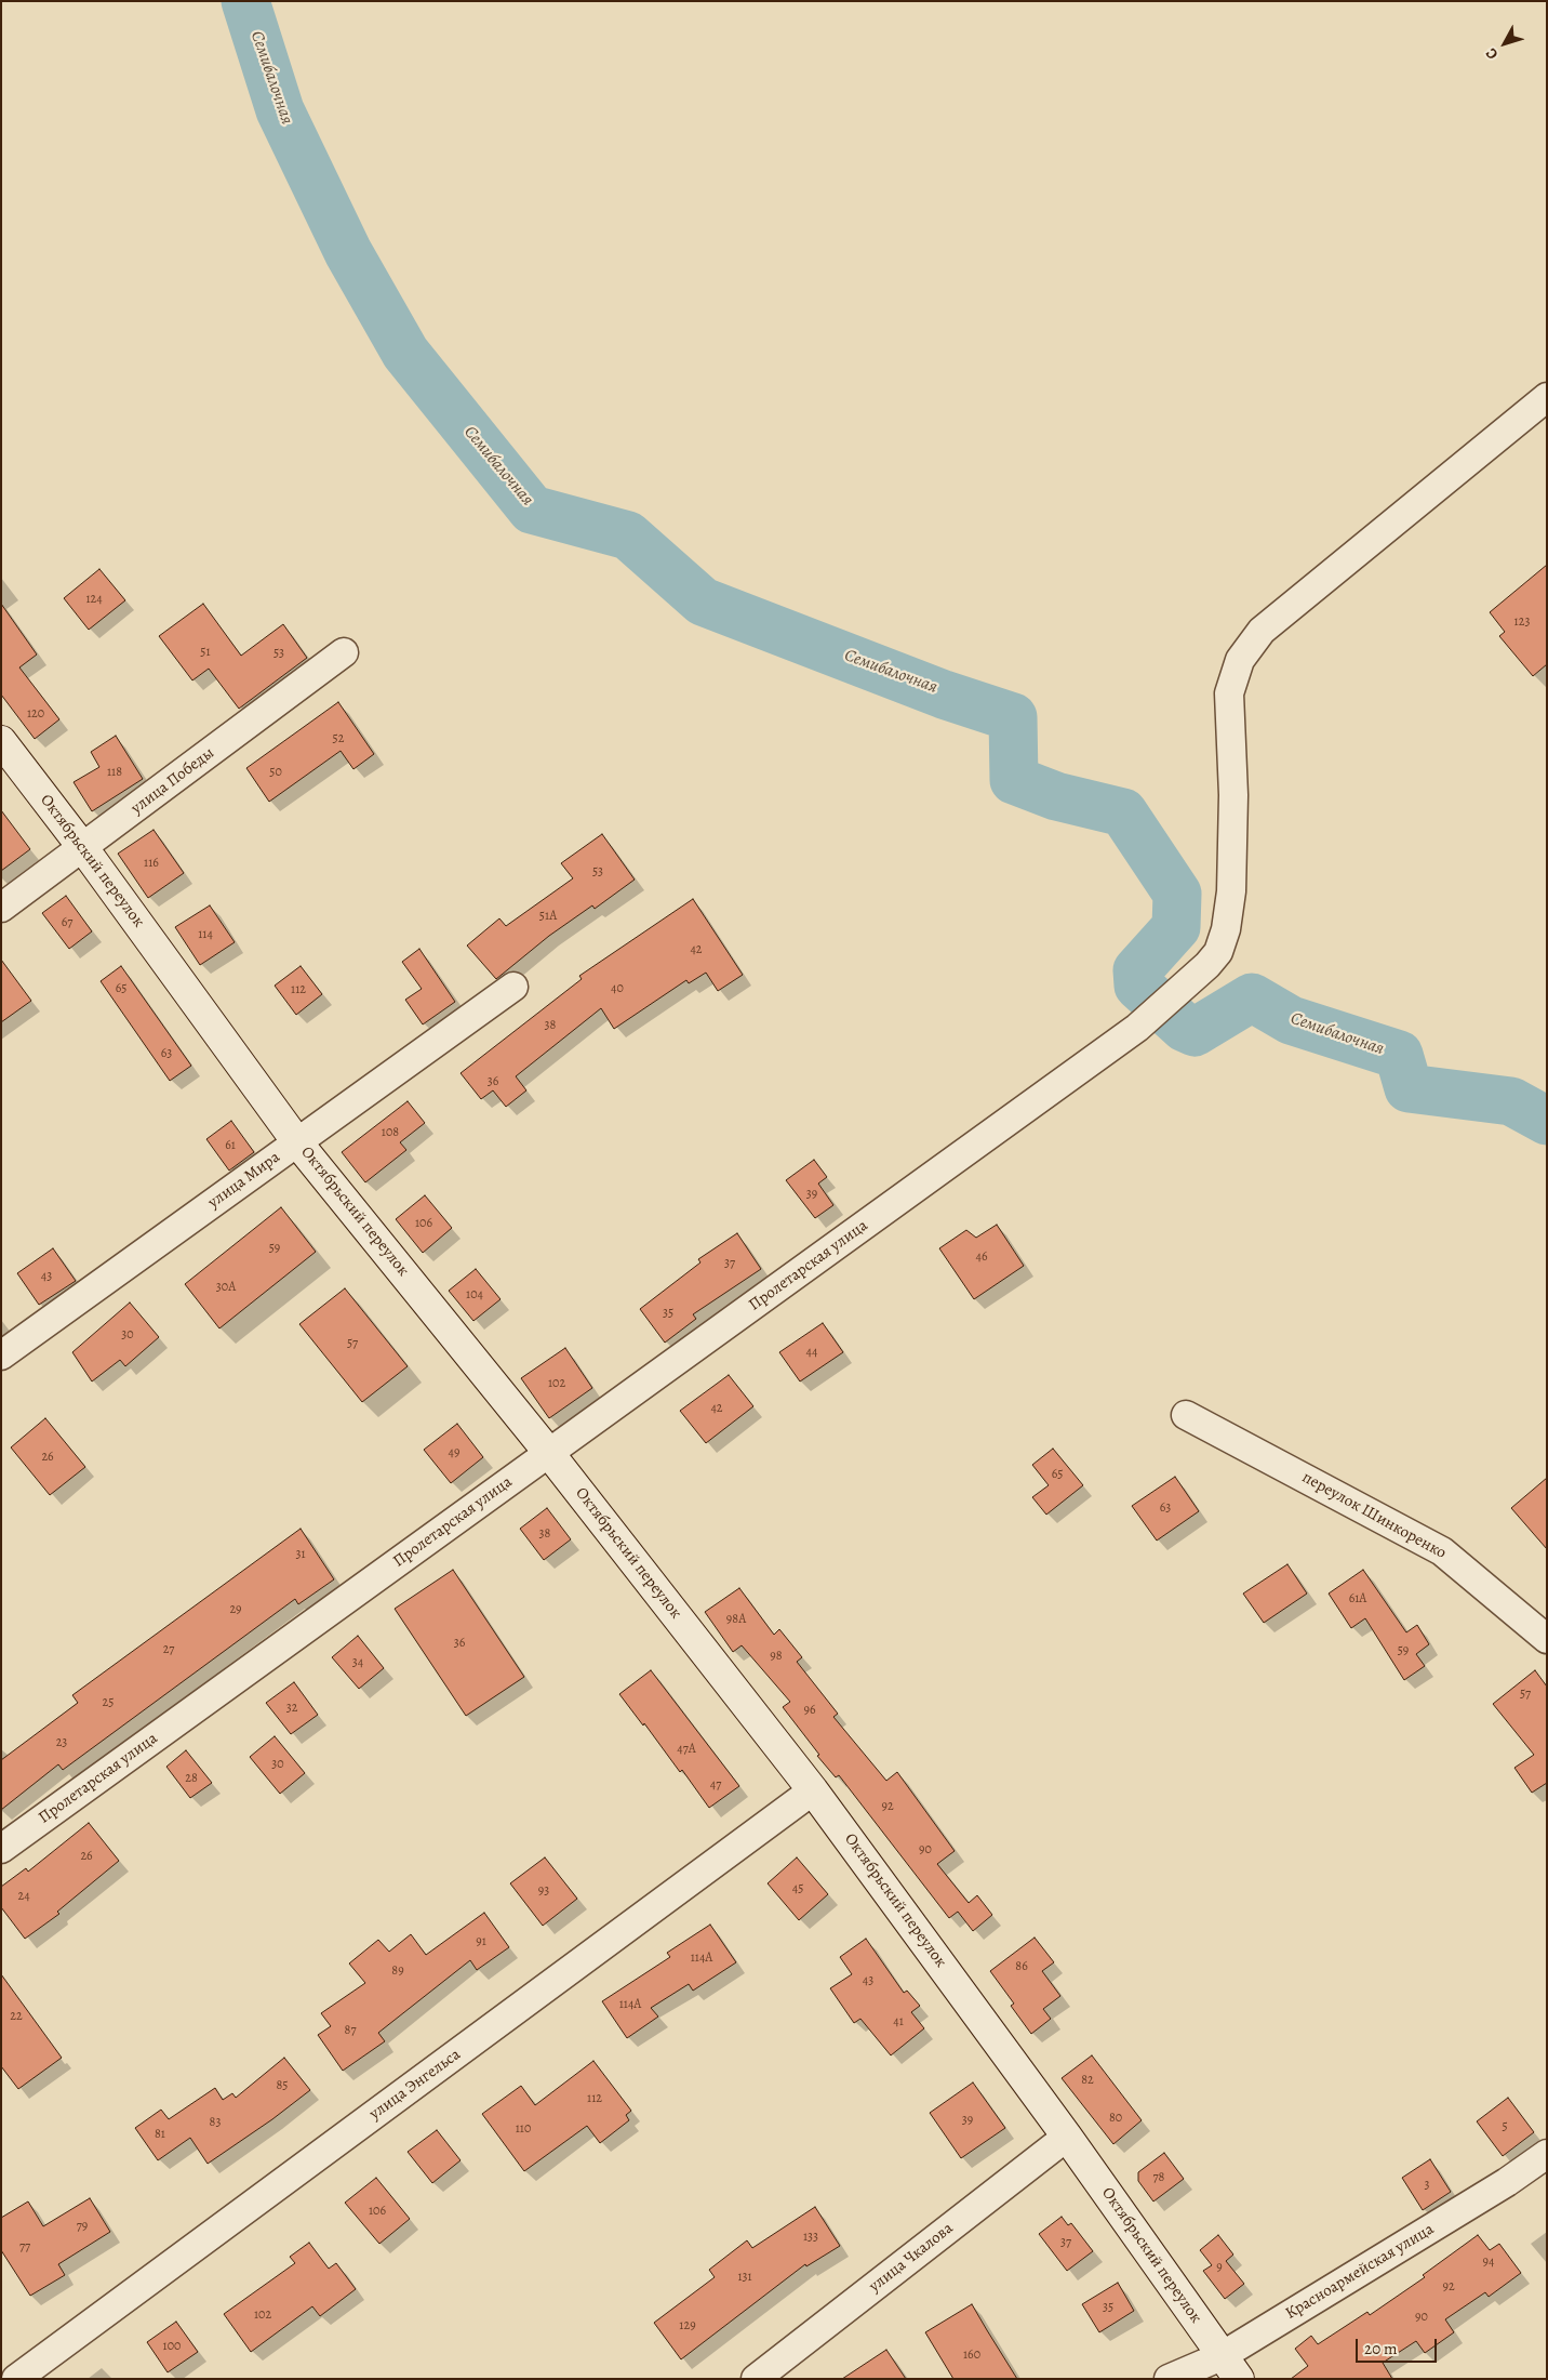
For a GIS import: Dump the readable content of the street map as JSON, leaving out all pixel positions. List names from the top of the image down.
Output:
{
  "streets": {
    "street": [
      "улица Победы",
      "Октябрьский переулок",
      "улица Мира",
      "Пролетарская улица",
      "переулок Шинкоренко",
      "улица Энгельса",
      "улица Чкалова",
      "Красноармейская улица"
    ]
  },
  "crossings": [
    ["улица Победы", "Октябрьский переулок"],
    ["Октябрьский переулок", "улица Мира"],
    ["Октябрьский переулок", "Пролетарская улица"],
    ["Октябрьский переулок", "улица Энгельса"],
    ["Октябрьский переулок", "улица Чкалова"],
    ["Октябрьский переулок", "Красноармейская улица"]
  ],
  "water": ["Семибалочная"],
  "house_numbers": [
    "124",
    "123",
    "51",
    "53",
    "120",
    "52",
    "118",
    "50",
    "116",
    "53",
    "51А",
    "67",
    "114",
    "42",
    "65",
    "40",
    "112",
    "38",
    "63",
    "36",
    "108",
    "61",
    "39",
    "106",
    "59",
    "46",
    "37",
    "43",
    "30А",
    "104",
    "35",
    "30",
    "57",
    "44",
    "102",
    "42",
    "49",
    "26",
    "65",
    "63",
    "38",
    "31",
    "61А",
    "29",
    "98А",
    "36",
    "27",
    "59",
    "98",
    "34",
    "57",
    "25",
    "32",
    "96",
    "23",
    "47А",
    "30",
    "28",
    "47",
    "92",
    "90",
    "26",
    "45",
    "93",
    "24",
    "91",
    "114А",
    "86",
    "89",
    "43",
    "114А",
    "22",
    "41",
    "87",
    "82",
    "85",
    "112",
    "80",
    "39",
    "83",
    "5",
    "110",
    "81",
    "78",
    "3",
    "106",
    "79",
    "133",
    "37",
    "77",
    "94",
    "9",
    "131",
    "92",
    "35",
    "102",
    "90",
    "129",
    "100",
    "160"
  ],
  "scale_bar": "20 m",
  "north": "bottom left"
}
